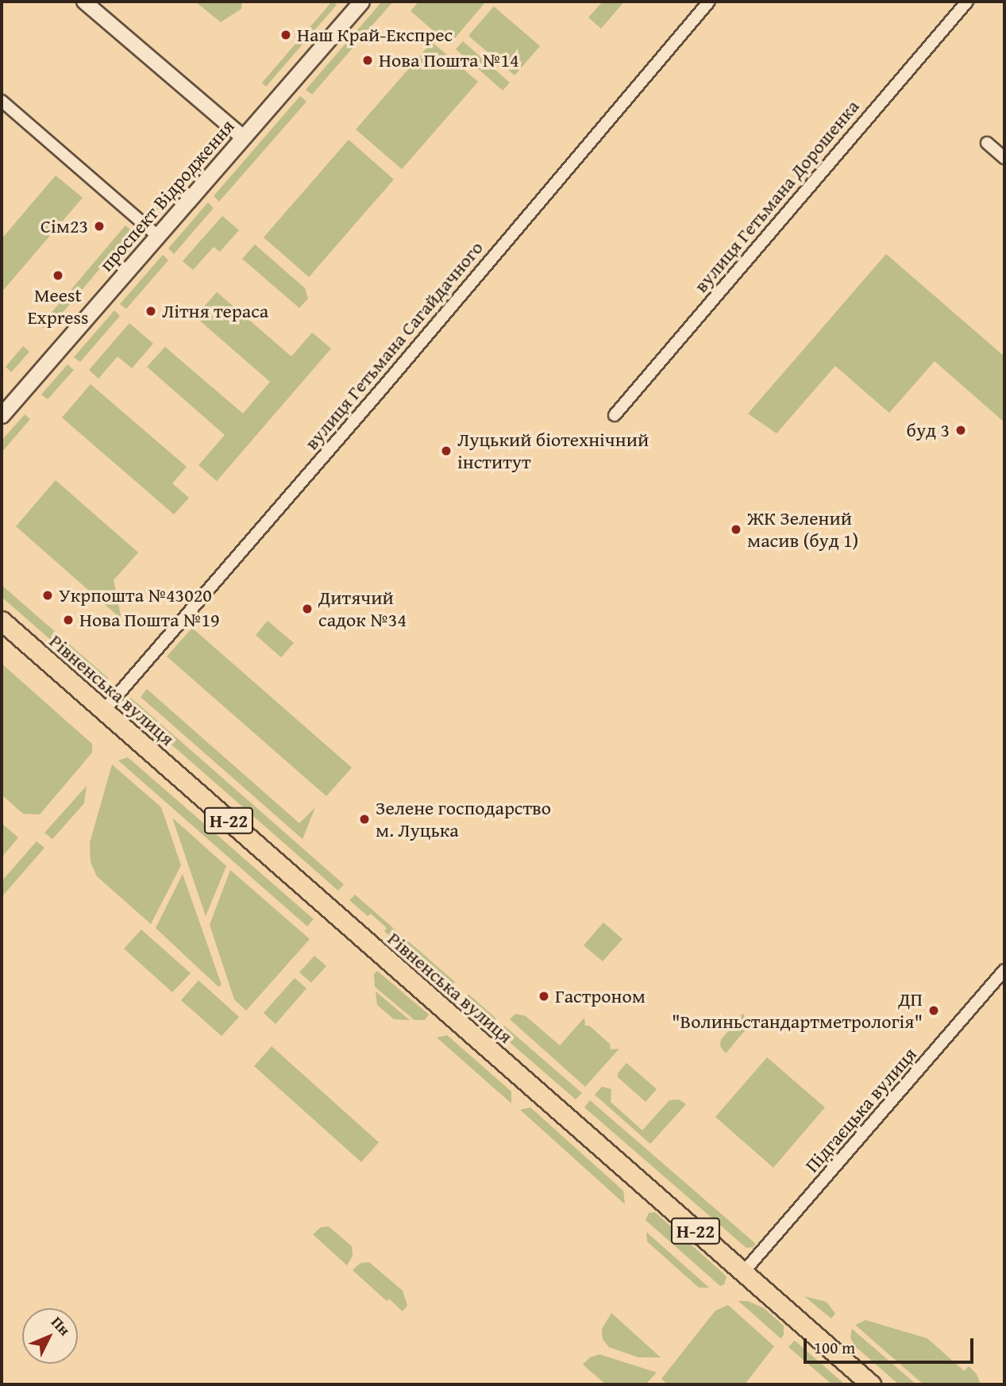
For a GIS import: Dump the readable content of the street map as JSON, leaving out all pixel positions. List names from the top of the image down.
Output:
{
  "streets": {
    "main road": ["проспект Відродження", "Рівненська вулиця", "Н-22"],
    "street": ["вулиця Гетьмана Дорошенка", "вулиця Гетьмана Сагайдачного", "Підгаєцька вулиця"]
  },
  "crossings": [
    ["вулиця Гетьмана Сагайдачного", "Рівненська вулиця"],
    ["Рівненська вулиця", "Підгаєцька вулиця"]
  ],
  "places": [
    "Наш Край-Експрес",
    "Нова Пошта №14",
    "Сім23",
    "Meest Express",
    "Літня тераса",
    "буд 3",
    "Луцький біотехнічний інститут",
    "ЖК Зелений масив (буд 1)",
    "Укрпошта №43020",
    "Дитячий садок №34",
    "Нова Пошта №19",
    "Зелене господарство м. Луцька",
    "Гастроном",
    "ДП \"Волиньстандартметрологія\""
  ],
  "scale_bar": "100 m",
  "north": "top right"
}
